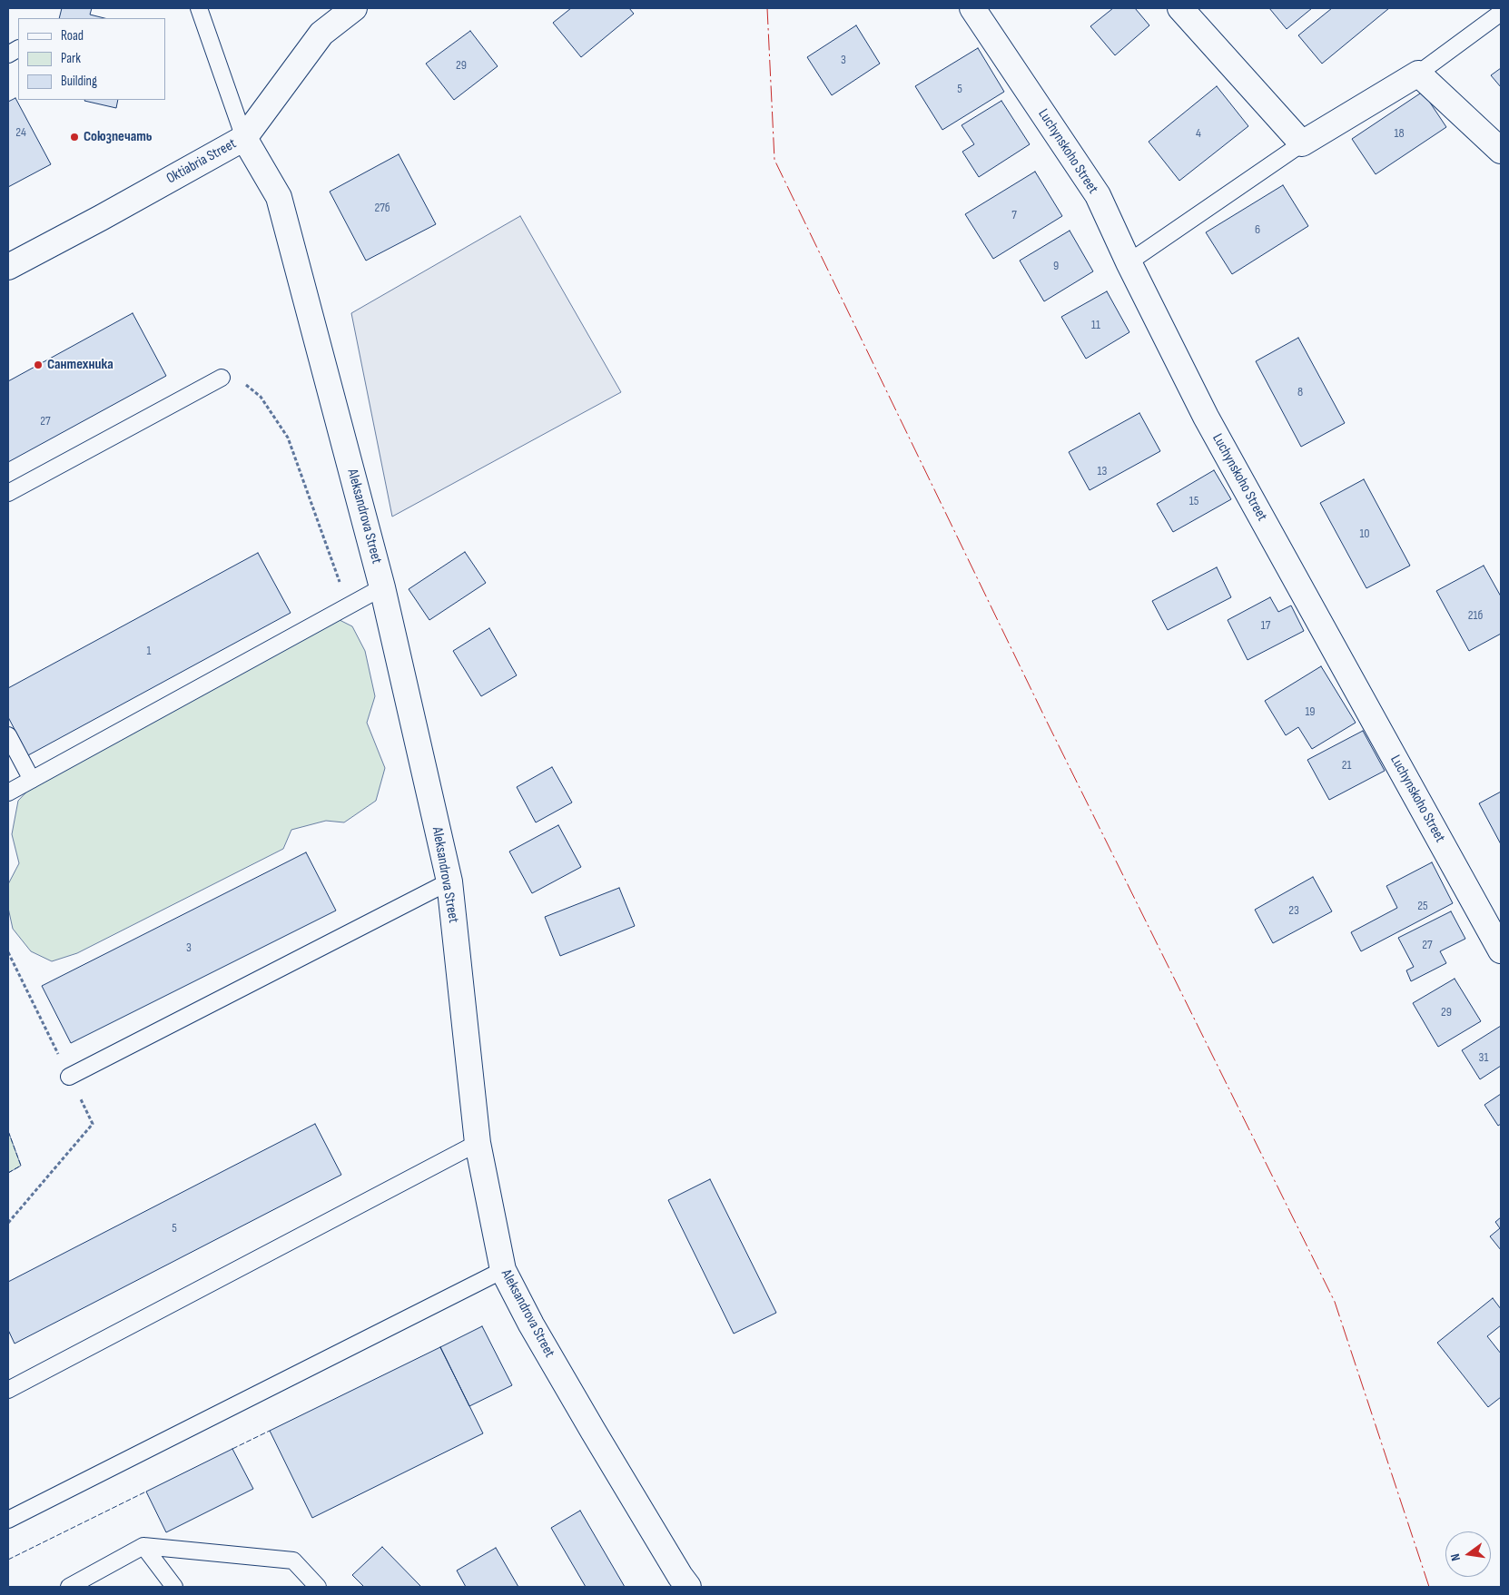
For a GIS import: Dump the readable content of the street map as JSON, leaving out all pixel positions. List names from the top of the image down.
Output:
{
  "streets": {
    "street": ["Luchynskoho Street", "Oktiabria Street", "Aleksandrova Street"]
  },
  "crossings": [
    ["Oktiabria Street", "Aleksandrova Street"]
  ],
  "places": ["Союзпечать", "Сантехника"],
  "house_numbers": [
    "3",
    "29",
    "5",
    "24",
    "4",
    "18",
    "27б",
    "7",
    "6",
    "9",
    "11",
    "8",
    "27",
    "13",
    "15",
    "10",
    "21б",
    "17",
    "1",
    "19",
    "21",
    "25",
    "23",
    "27",
    "3",
    "29",
    "31",
    "5"
  ],
  "legend": ["Road", "Park", "Building"],
  "north": "left"
}
